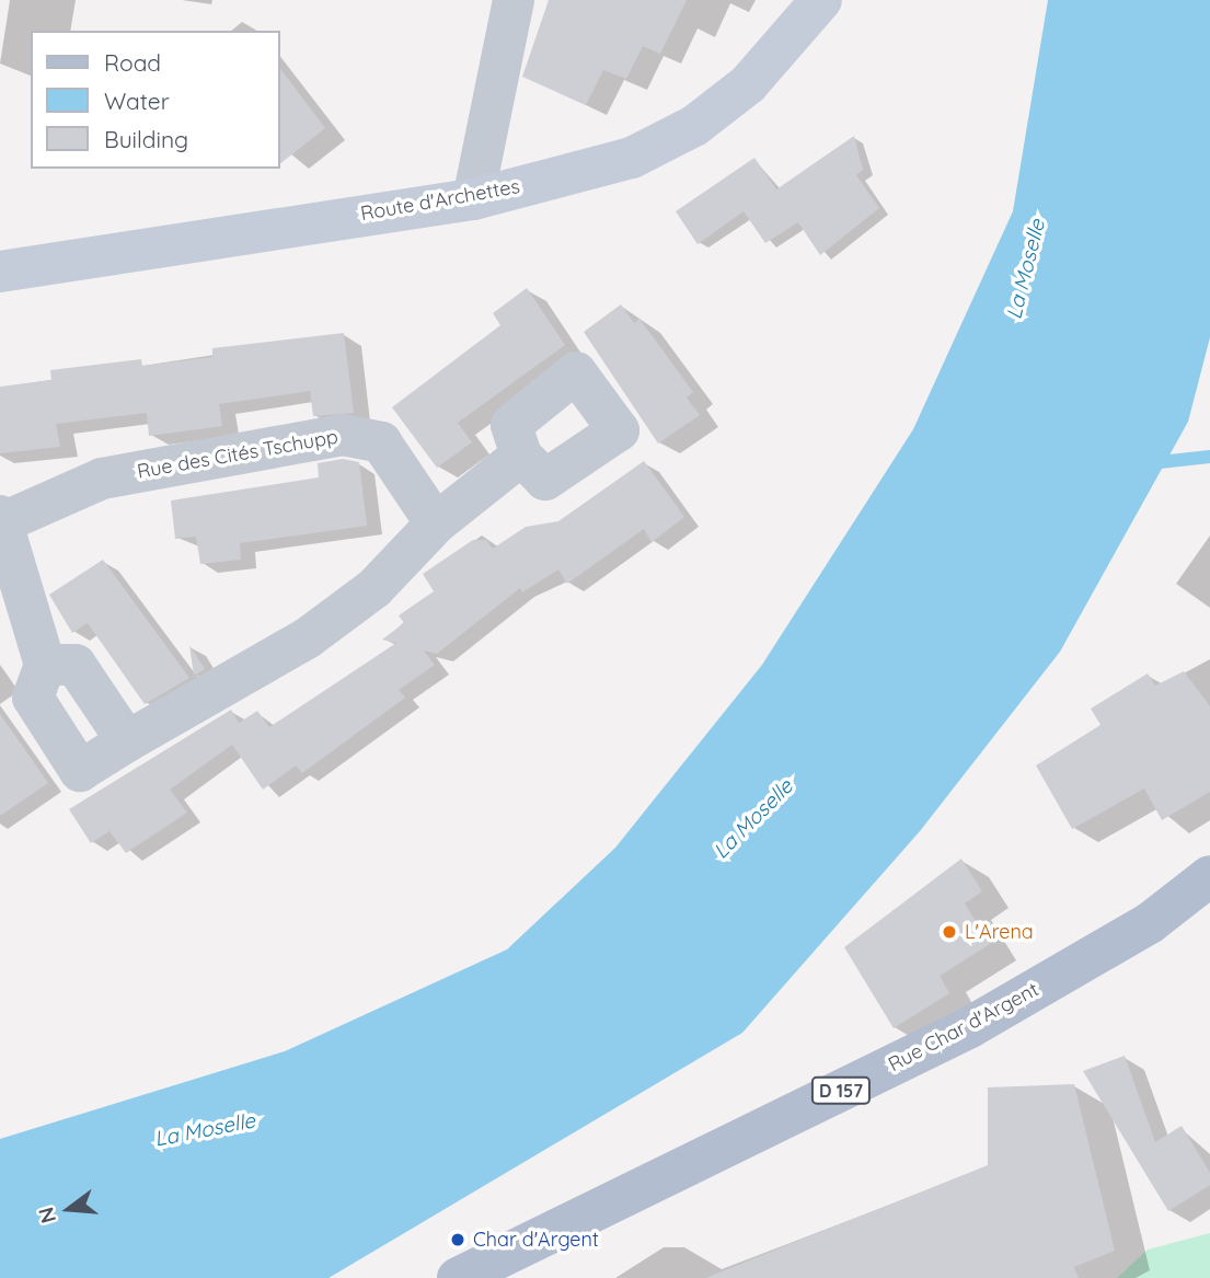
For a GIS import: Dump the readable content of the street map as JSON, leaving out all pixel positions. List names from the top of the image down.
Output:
{
  "streets": {
    "main road": ["Rue Char d'Argent", "D 157"],
    "street": ["Route d'Archettes", "Rue des Cités Tschupp"]
  },
  "water": ["La Moselle"],
  "places": ["L'Arena", "Char d'Argent"],
  "legend": ["Road", "Water", "Building"],
  "north": "left"
}
